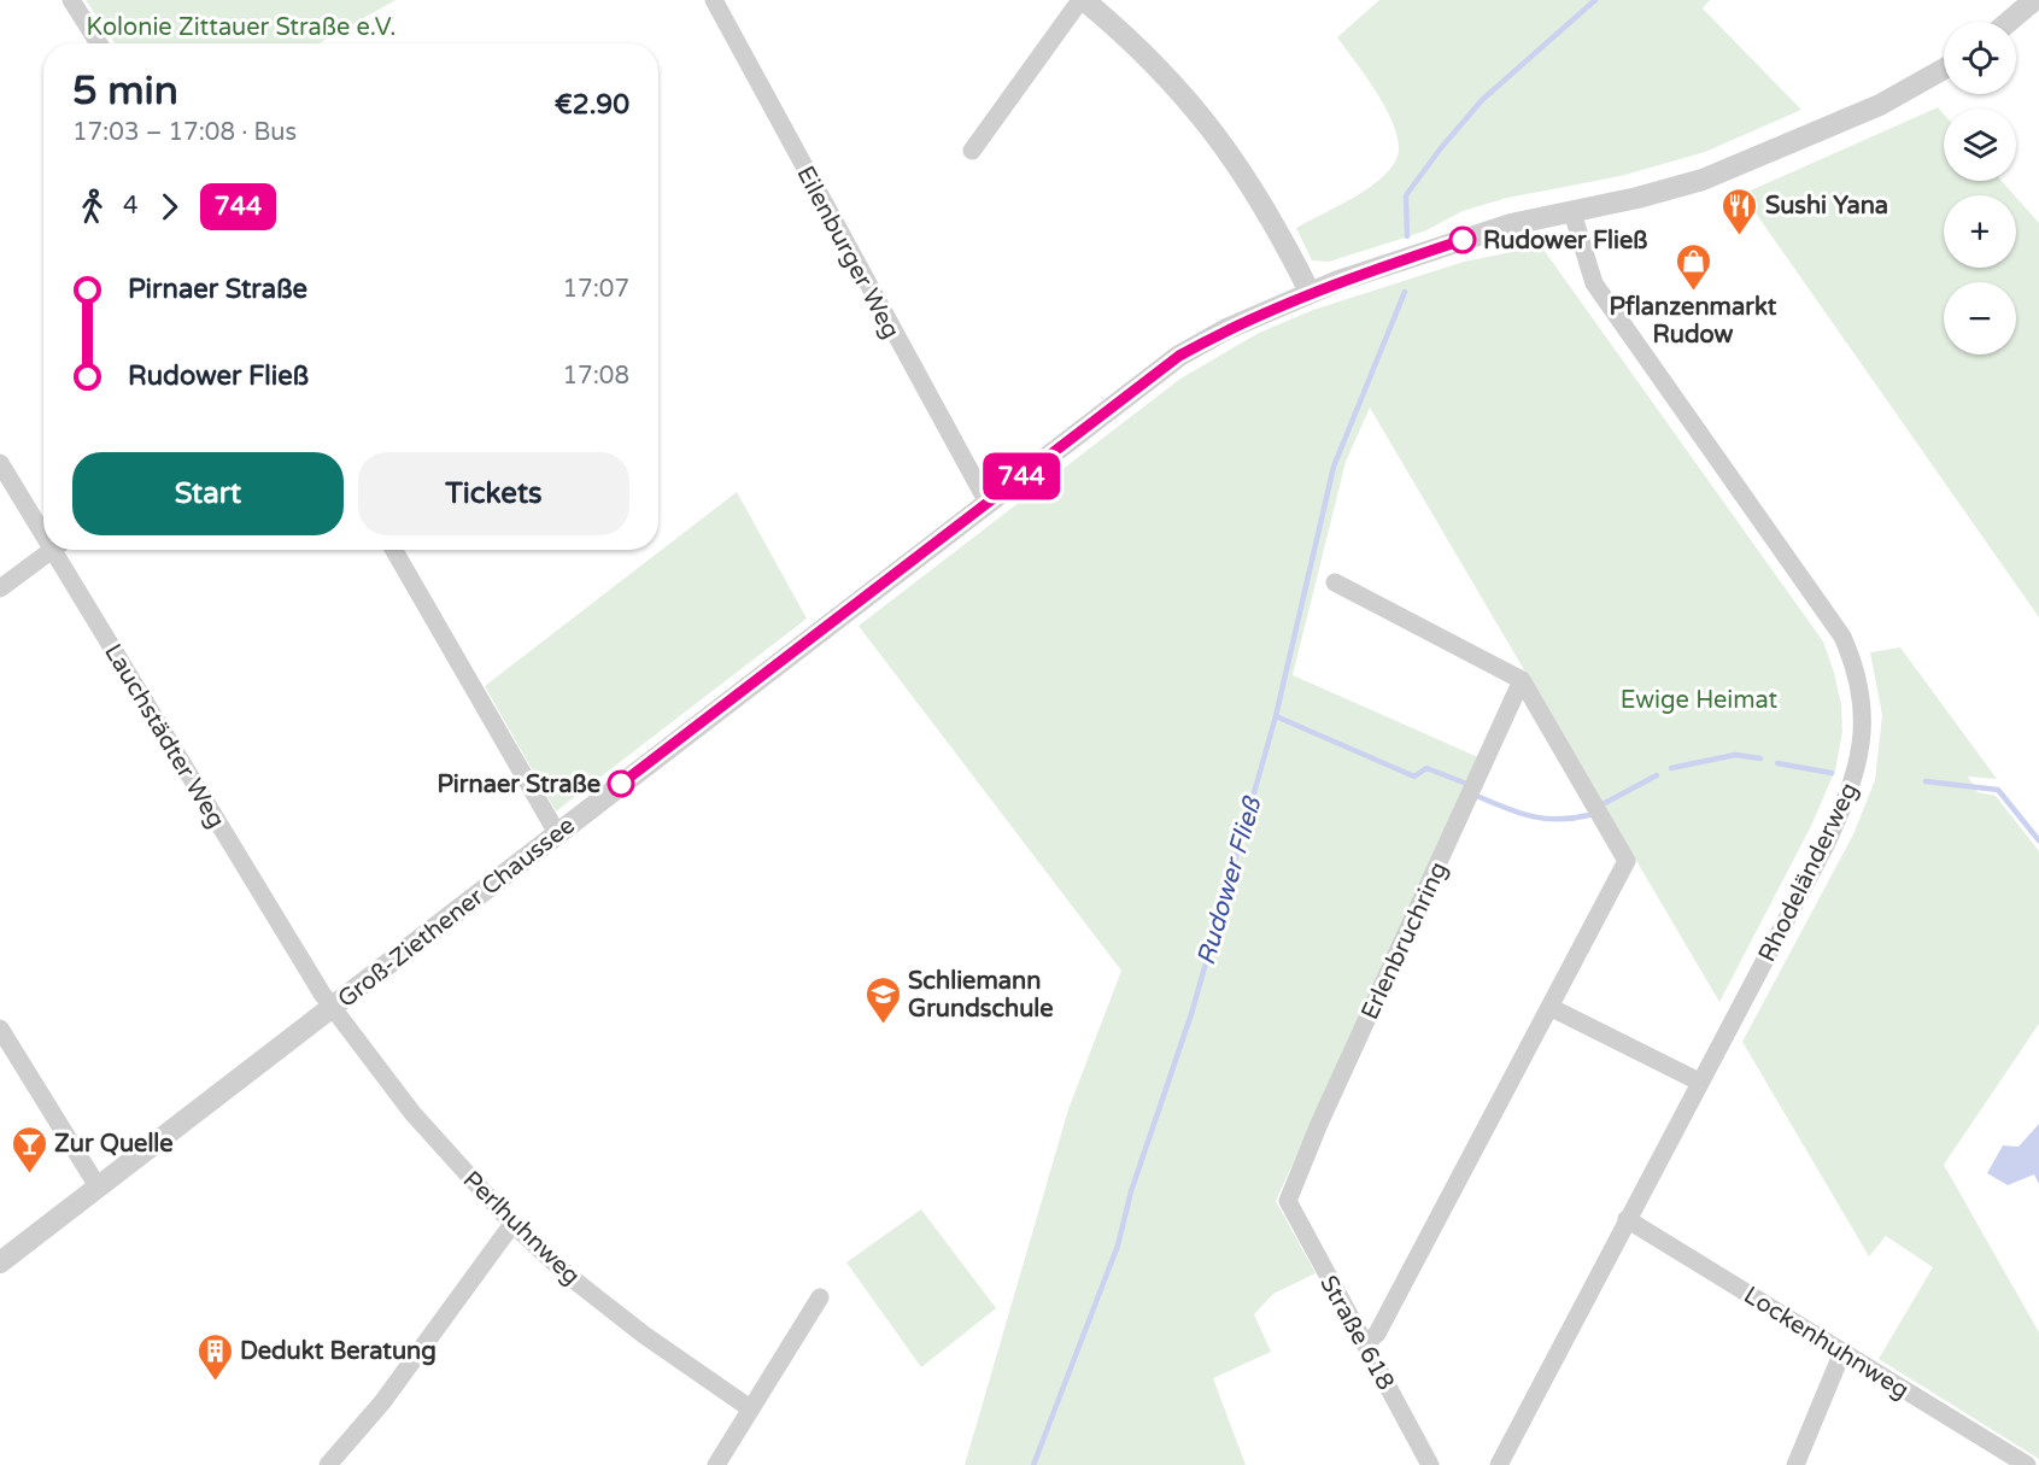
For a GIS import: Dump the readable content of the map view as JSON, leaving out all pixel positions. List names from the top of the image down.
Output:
{
  "streets": {
    "street": [
      "Eilenburger Weg",
      "Lauchstädter Weg",
      "Rhodeländerweg",
      "Groß-Ziethener Chaussee",
      "Erlenbruchring",
      "Perlhuhnweg",
      "Straße 618",
      "Lockenhuhnweg"
    ]
  },
  "crossings": [
    ["Eilenburger Weg", "Groß-Ziethener Chaussee"],
    ["Lauchstädter Weg", "Groß-Ziethener Chaussee"],
    ["Lauchstädter Weg", "Perlhuhnweg"],
    ["Rhodeländerweg", "Groß-Ziethener Chaussee"],
    ["Rhodeländerweg", "Lockenhuhnweg"],
    ["Groß-Ziethener Chaussee", "Perlhuhnweg"],
    ["Erlenbruchring", "Straße 618"]
  ],
  "water": ["Rudower Fließ"],
  "parks": ["Kolonie Zittauer Straße e.V.", "Ewige Heimat"],
  "places": {
    "restaurant": ["Sushi Yana"],
    "other": ["Rudower Fließ", "Pirnaer Straße"],
    "shop": ["Pflanzenmarkt Rudow"],
    "school or university": ["Schliemann Grundschule"],
    "bar": ["Zur Quelle"],
    "building": ["Dedukt Beratung"]
  },
  "lines": ["bus line 744"],
  "page": {
    "on_map": "744",
    "map_buttons": ["+", "−"],
    "heading": ["5 min", "17:03 – 17:08 · Bus", "€2.90"],
    "legs": ["4", "744"],
    "list": [
      {
        "name": "Pirnaer Straße",
        "value": "17:07"
      },
      {
        "name": "Rudower Fließ",
        "value": "17:08"
      }
    ],
    "buttons": ["Start", "Tickets"]
  }
}
